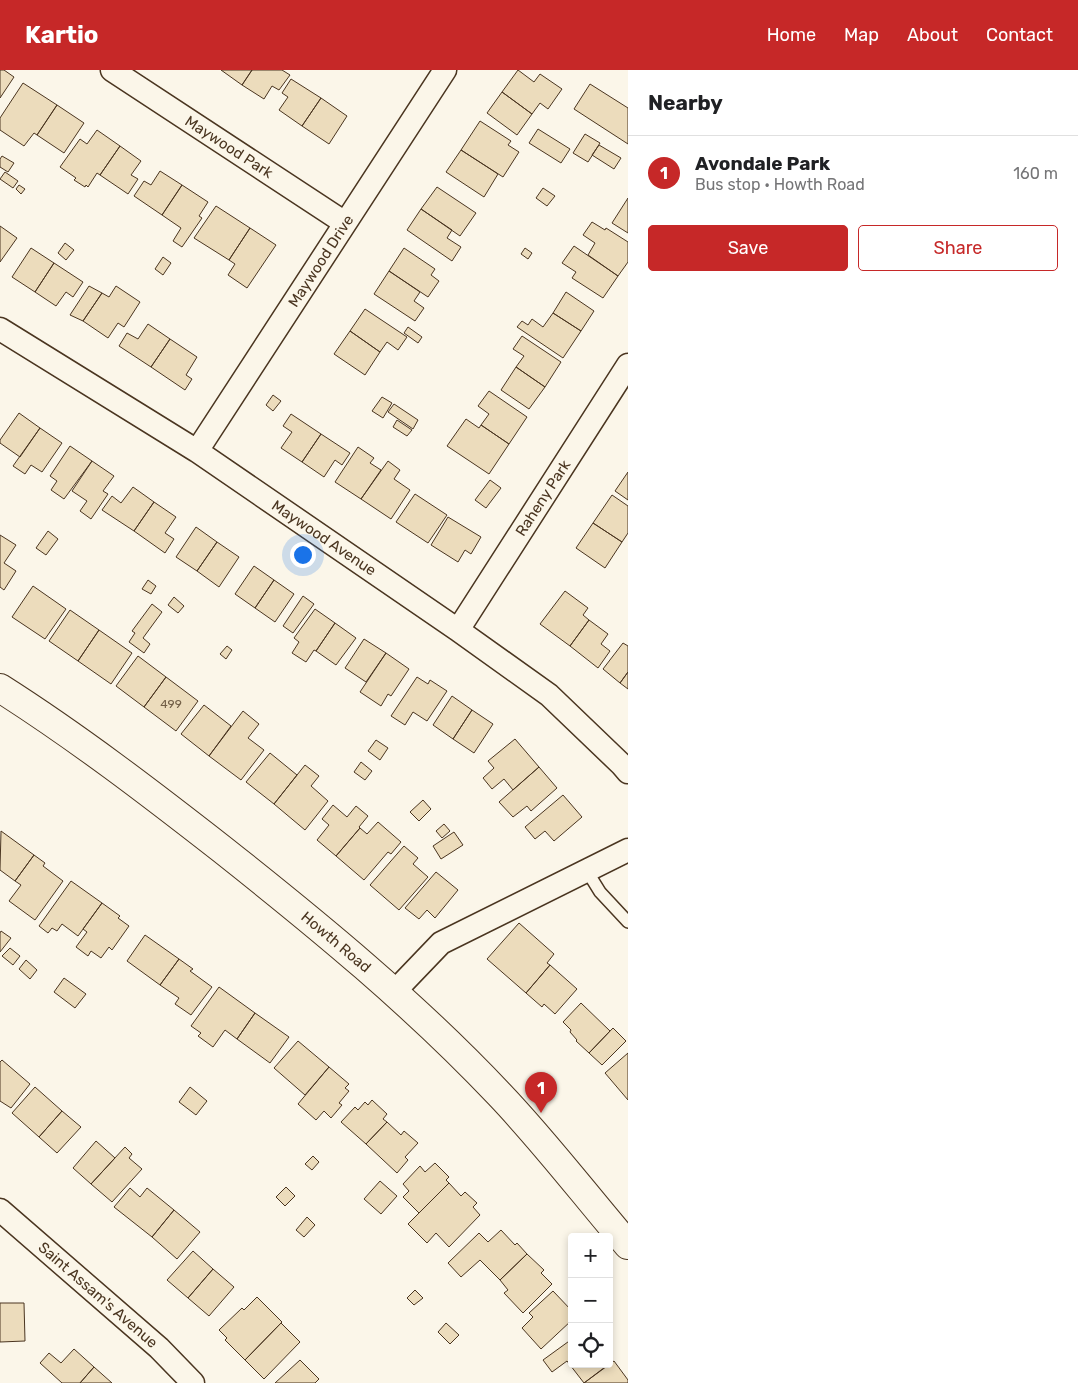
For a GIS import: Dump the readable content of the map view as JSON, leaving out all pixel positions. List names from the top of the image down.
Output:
{
  "streets": {
    "main road": ["Howth Road"],
    "street": [
      "Maywood Park",
      "Maywood Drive",
      "Raheny Park",
      "Maywood Avenue",
      "Saint Assam's Avenue"
    ]
  },
  "crossings": [
    ["Maywood Park", "Maywood Drive"],
    ["Maywood Drive", "Maywood Avenue"],
    ["Raheny Park", "Maywood Avenue"]
  ],
  "house_numbers": ["499"],
  "page": {
    "header": "Kartio",
    "nav": [
      "Home",
      "Map",
      "About",
      "Contact"
    ],
    "heading": "Nearby",
    "list": [
      {
        "mark": "1",
        "name": "Avondale Park",
        "note": "Bus stop · Howth Road",
        "value": "160 m"
      }
    ],
    "buttons": ["Save", "Share"],
    "pins": "1",
    "map_buttons": ["+", "−"]
  }
}
